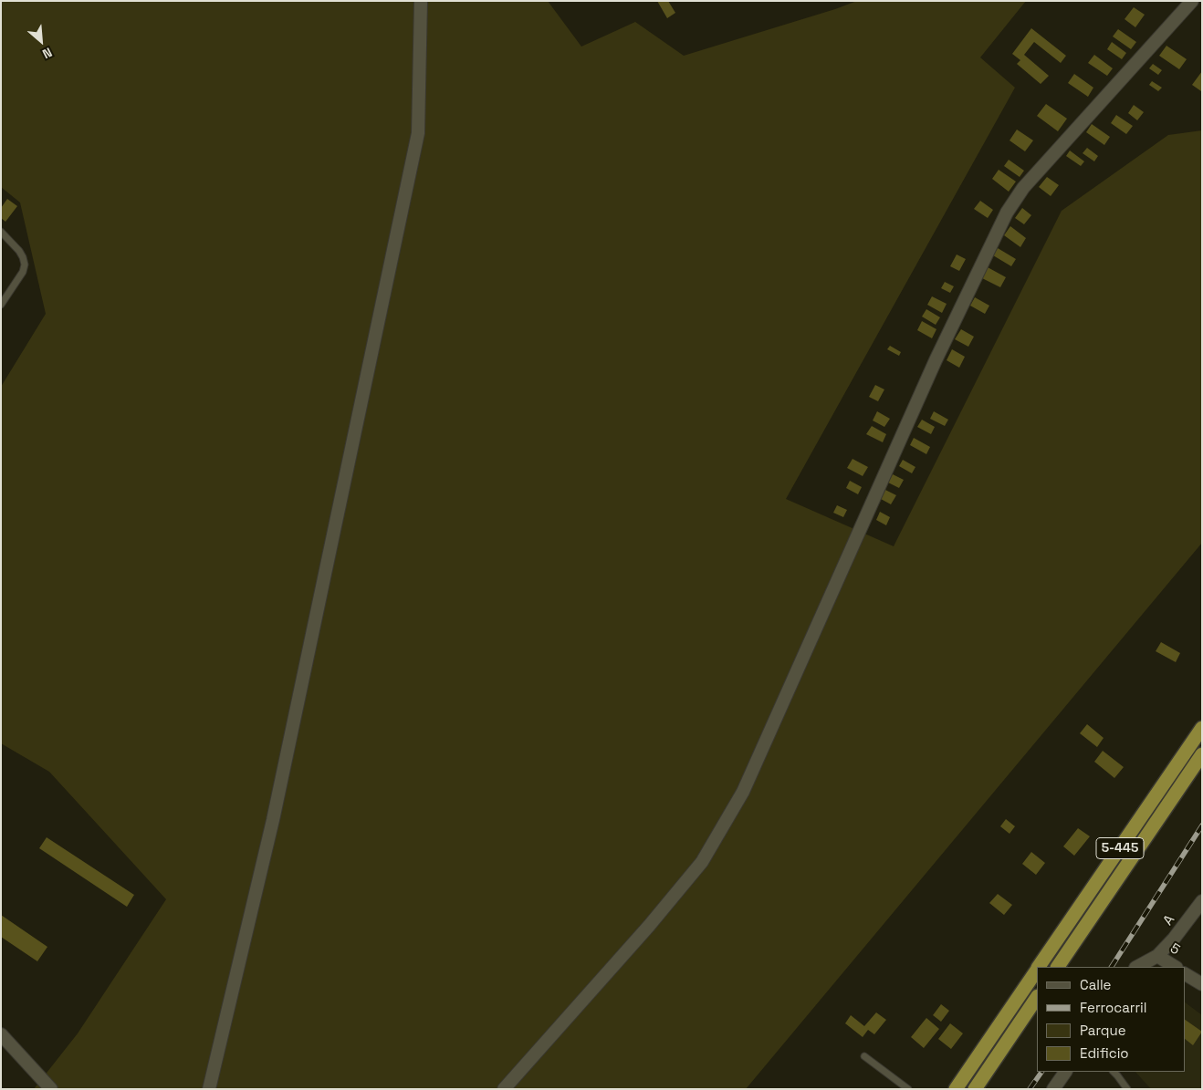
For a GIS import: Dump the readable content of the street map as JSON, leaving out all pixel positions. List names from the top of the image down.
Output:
{
  "streets": {
    "highway": ["5-445"],
    "street": ["A", "5"]
  },
  "crossings": [
    ["A", "5"]
  ],
  "legend": [
    "Calle",
    "Ferrocarril",
    "Parque",
    "Edificio"
  ],
  "north": "bottom right"
}
